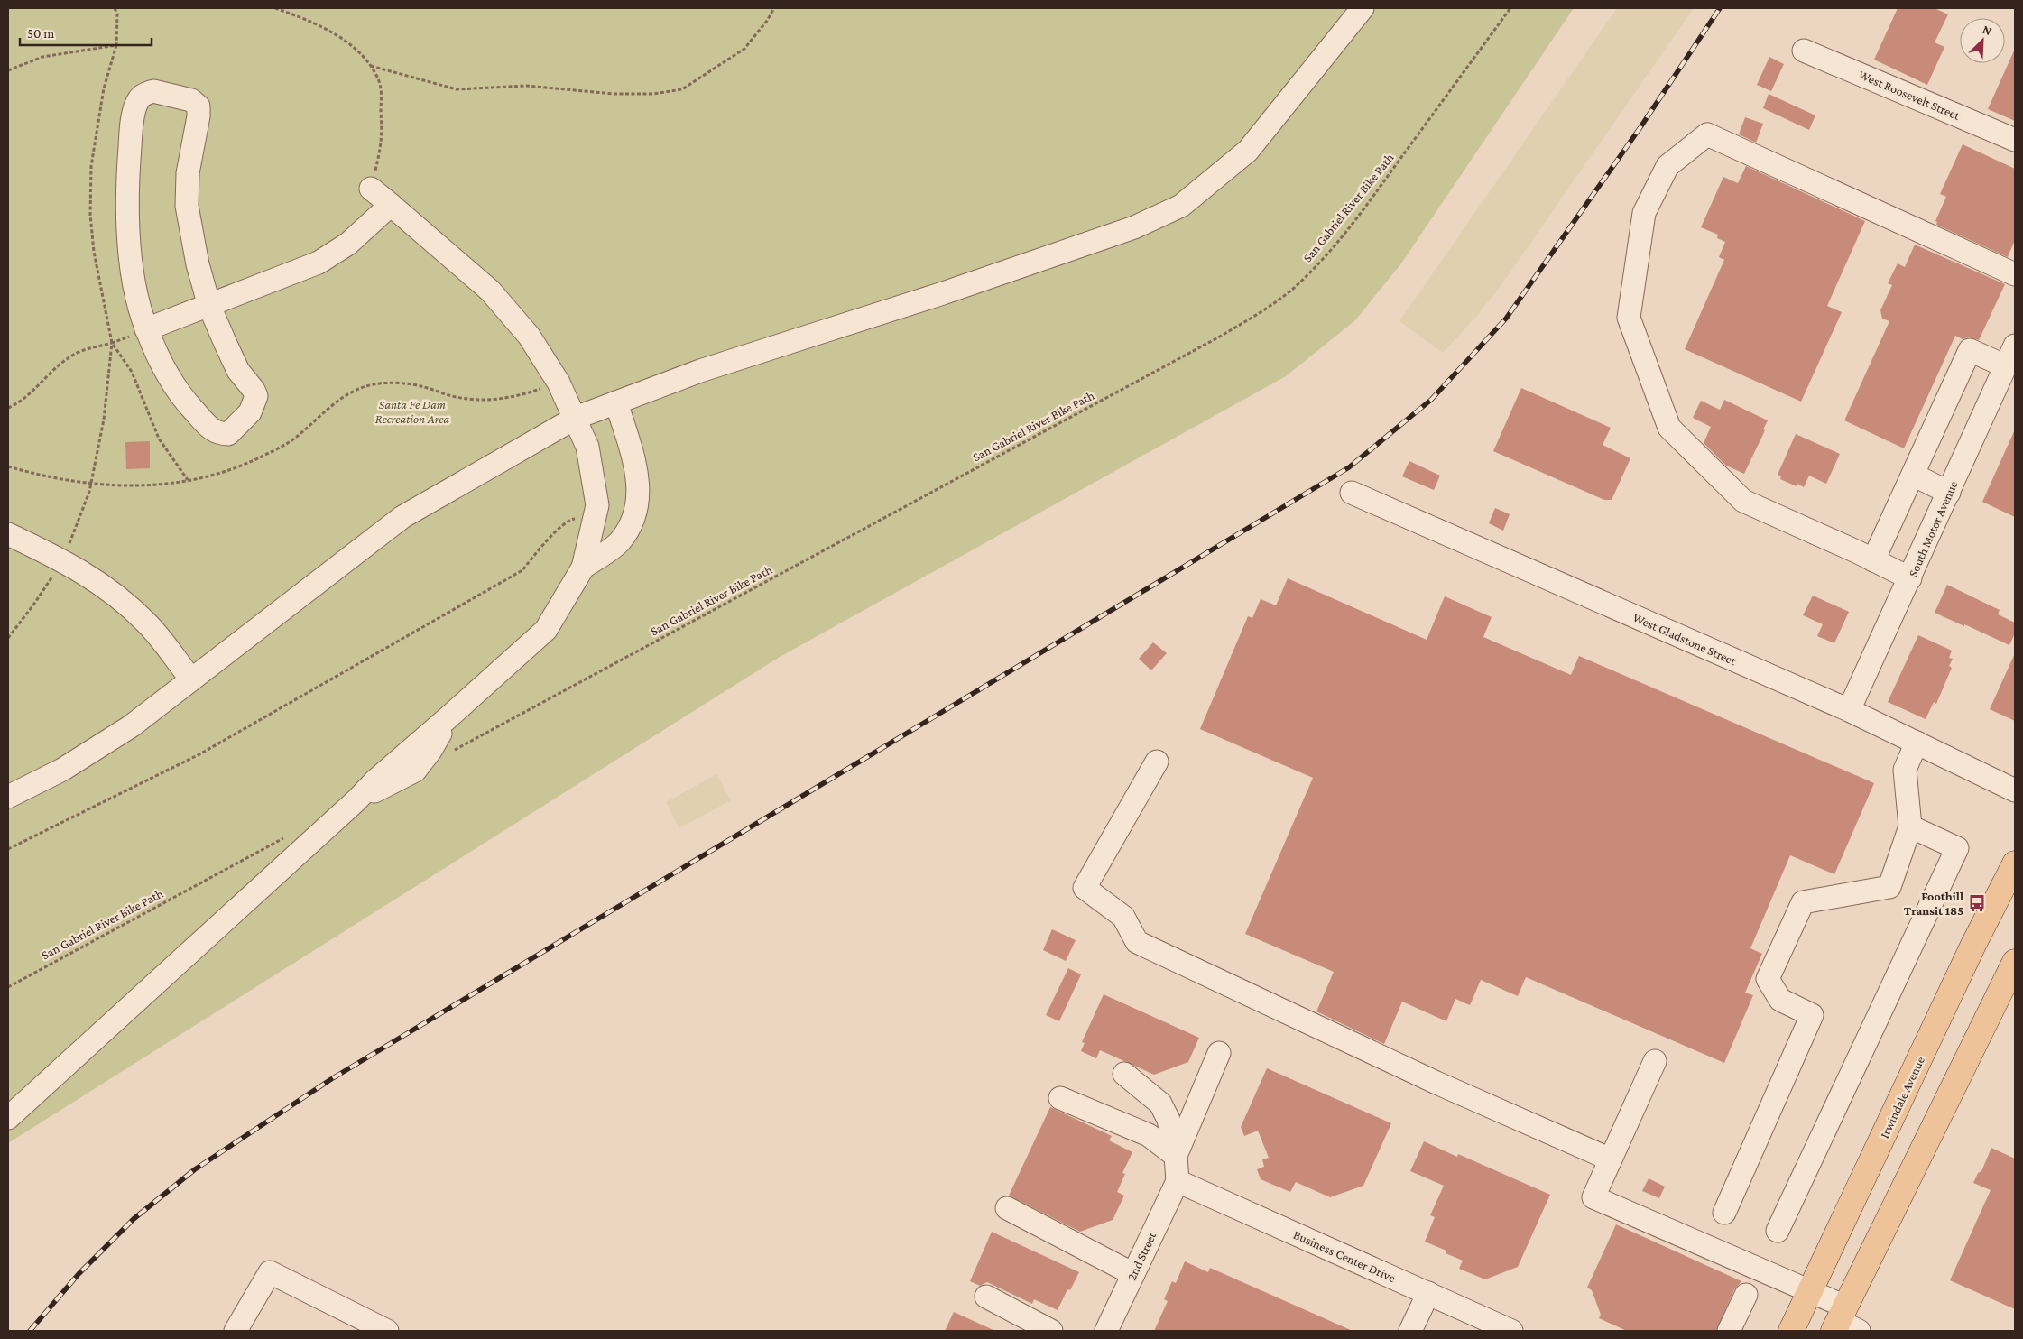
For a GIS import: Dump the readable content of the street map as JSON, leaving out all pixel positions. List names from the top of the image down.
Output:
{
  "streets": {
    "main road": ["Irwindale Avenue"],
    "street": [
      "West Roosevelt Street",
      "South Motor Avenue",
      "West Gladstone Street",
      "2nd Street",
      "Business Center Drive"
    ],
    "path": ["San Gabriel River Bike Path"]
  },
  "crossings": [
    ["South Motor Avenue", "West Gladstone Street"],
    ["2nd Street", "Business Center Drive"]
  ],
  "parks": ["Santa Fe Dam Recreation Area"],
  "places": {
    "bus stop": ["Foothill Transit 185"]
  },
  "scale_bar": "50 m",
  "north": "top right"
}
